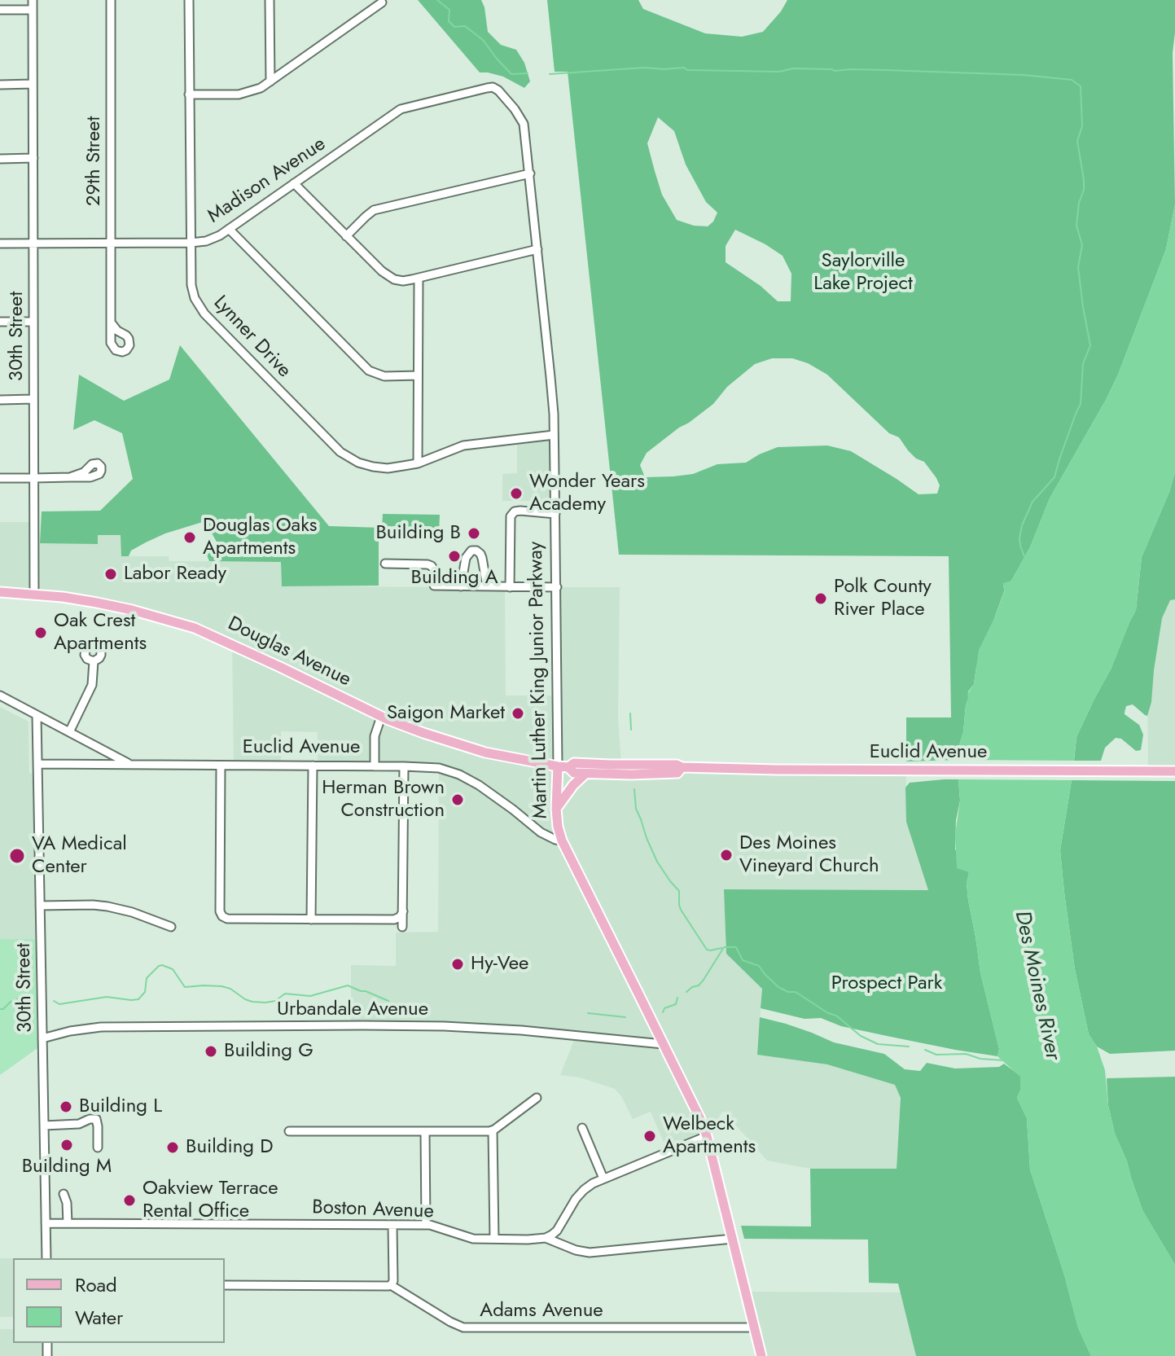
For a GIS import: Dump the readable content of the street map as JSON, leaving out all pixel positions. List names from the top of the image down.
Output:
{
  "streets": {
    "main road": ["Douglas Avenue", "Martin Luther King Junior Parkway", "Euclid Avenue"],
    "street": [
      "29th Street",
      "Madison Avenue",
      "30th Street",
      "Lynner Drive",
      "Urbandale Avenue",
      "Boston Avenue",
      "Adams Avenue"
    ]
  },
  "crossings": [
    ["29th Street", "Madison Avenue"],
    ["Madison Avenue", "30th Street"],
    ["Madison Avenue", "Lynner Drive"],
    ["Madison Avenue", "Martin Luther King Junior Parkway"],
    ["30th Street", "Douglas Avenue"],
    ["30th Street", "Euclid Avenue"],
    ["30th Street", "Urbandale Avenue"],
    ["30th Street", "Boston Avenue"],
    ["Lynner Drive", "Martin Luther King Junior Parkway"],
    ["Douglas Avenue", "Martin Luther King Junior Parkway"],
    ["Douglas Avenue", "Euclid Avenue"],
    ["Martin Luther King Junior Parkway", "Euclid Avenue"],
    ["Martin Luther King Junior Parkway", "Urbandale Avenue"],
    ["Martin Luther King Junior Parkway", "Boston Avenue"],
    ["Martin Luther King Junior Parkway", "Adams Avenue"]
  ],
  "water": ["Des Moines River"],
  "parks": ["Saylorville Lake Project", "Prospect Park"],
  "places": [
    "Wonder Years Academy",
    "Building B",
    "Douglas Oaks Apartments",
    "Building A",
    "Labor Ready",
    "Polk County River Place",
    "Oak Crest Apartments",
    "Saigon Market",
    "Herman Brown Construction",
    "Des Moines Vineyard Church",
    "VA Medical Center",
    "Hy-Vee",
    "Building G",
    "Building L",
    "Welbeck Apartments",
    "Building M",
    "Building D",
    "Oakview Terrace Rental Office"
  ],
  "legend": ["Road", "Water"]
}
